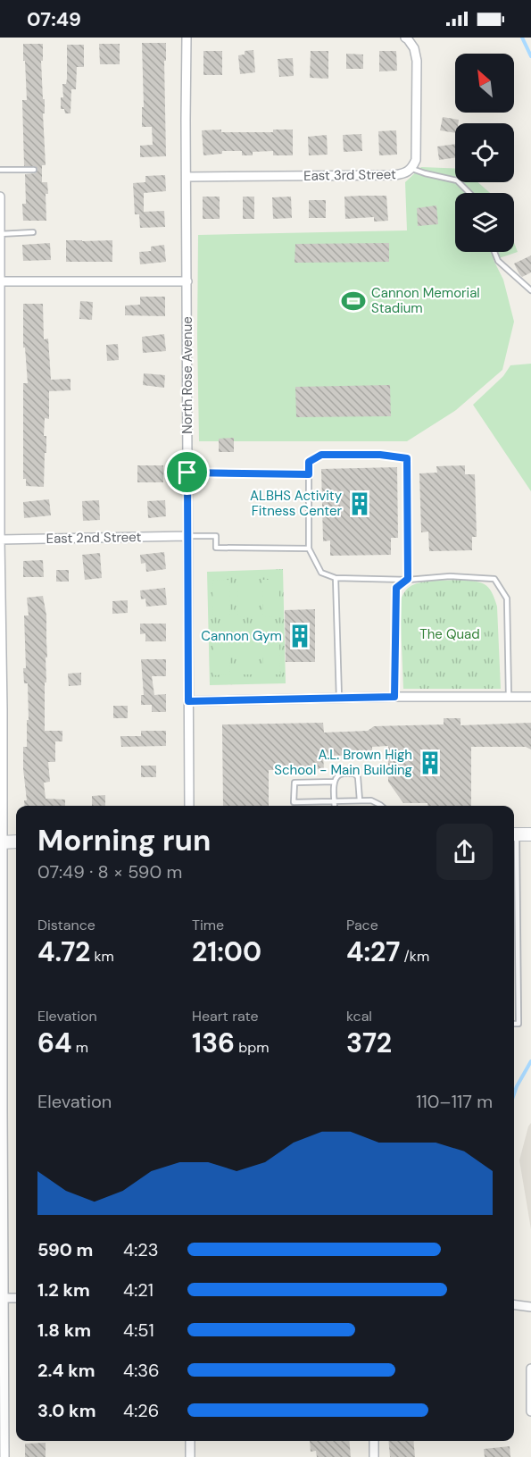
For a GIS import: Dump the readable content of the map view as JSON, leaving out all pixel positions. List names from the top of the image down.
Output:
{
  "streets": {
    "street": ["East 3rd Street", "North Rose Avenue", "East 2nd Street"]
  },
  "crossings": [
    ["East 3rd Street", "North Rose Avenue"],
    ["North Rose Avenue", "East 2nd Street"]
  ],
  "parks": ["The Quad"],
  "places": {
    "sports": ["Cannon Memorial Stadium"],
    "building": ["ALBHS Activity Fitness Center", "Cannon Gym", "A.L. Brown High School - Main Building"]
  },
  "north": "top left",
  "page": {
    "status": "07:49",
    "heading": ["Morning run", "07:49 · 8 × 590 m"],
    "stats": [
      ["Distance", "4.72 km"],
      ["Time", "21:00"],
      ["Pace", "4:27 /km"],
      ["Elevation", "64 m"],
      ["Heart rate", "136 bpm"],
      ["kcal", "372"]
    ],
    "chart": ["Elevation", "110–117 m"],
    "list": [
      {
        "name": "590 m",
        "note": "4:23"
      },
      {
        "name": "1.2 km",
        "note": "4:21"
      },
      {
        "name": "1.8 km",
        "note": "4:51"
      },
      {
        "name": "2.4 km",
        "note": "4:36"
      },
      {
        "name": "3.0 km",
        "note": "4:26"
      }
    ]
  }
}
